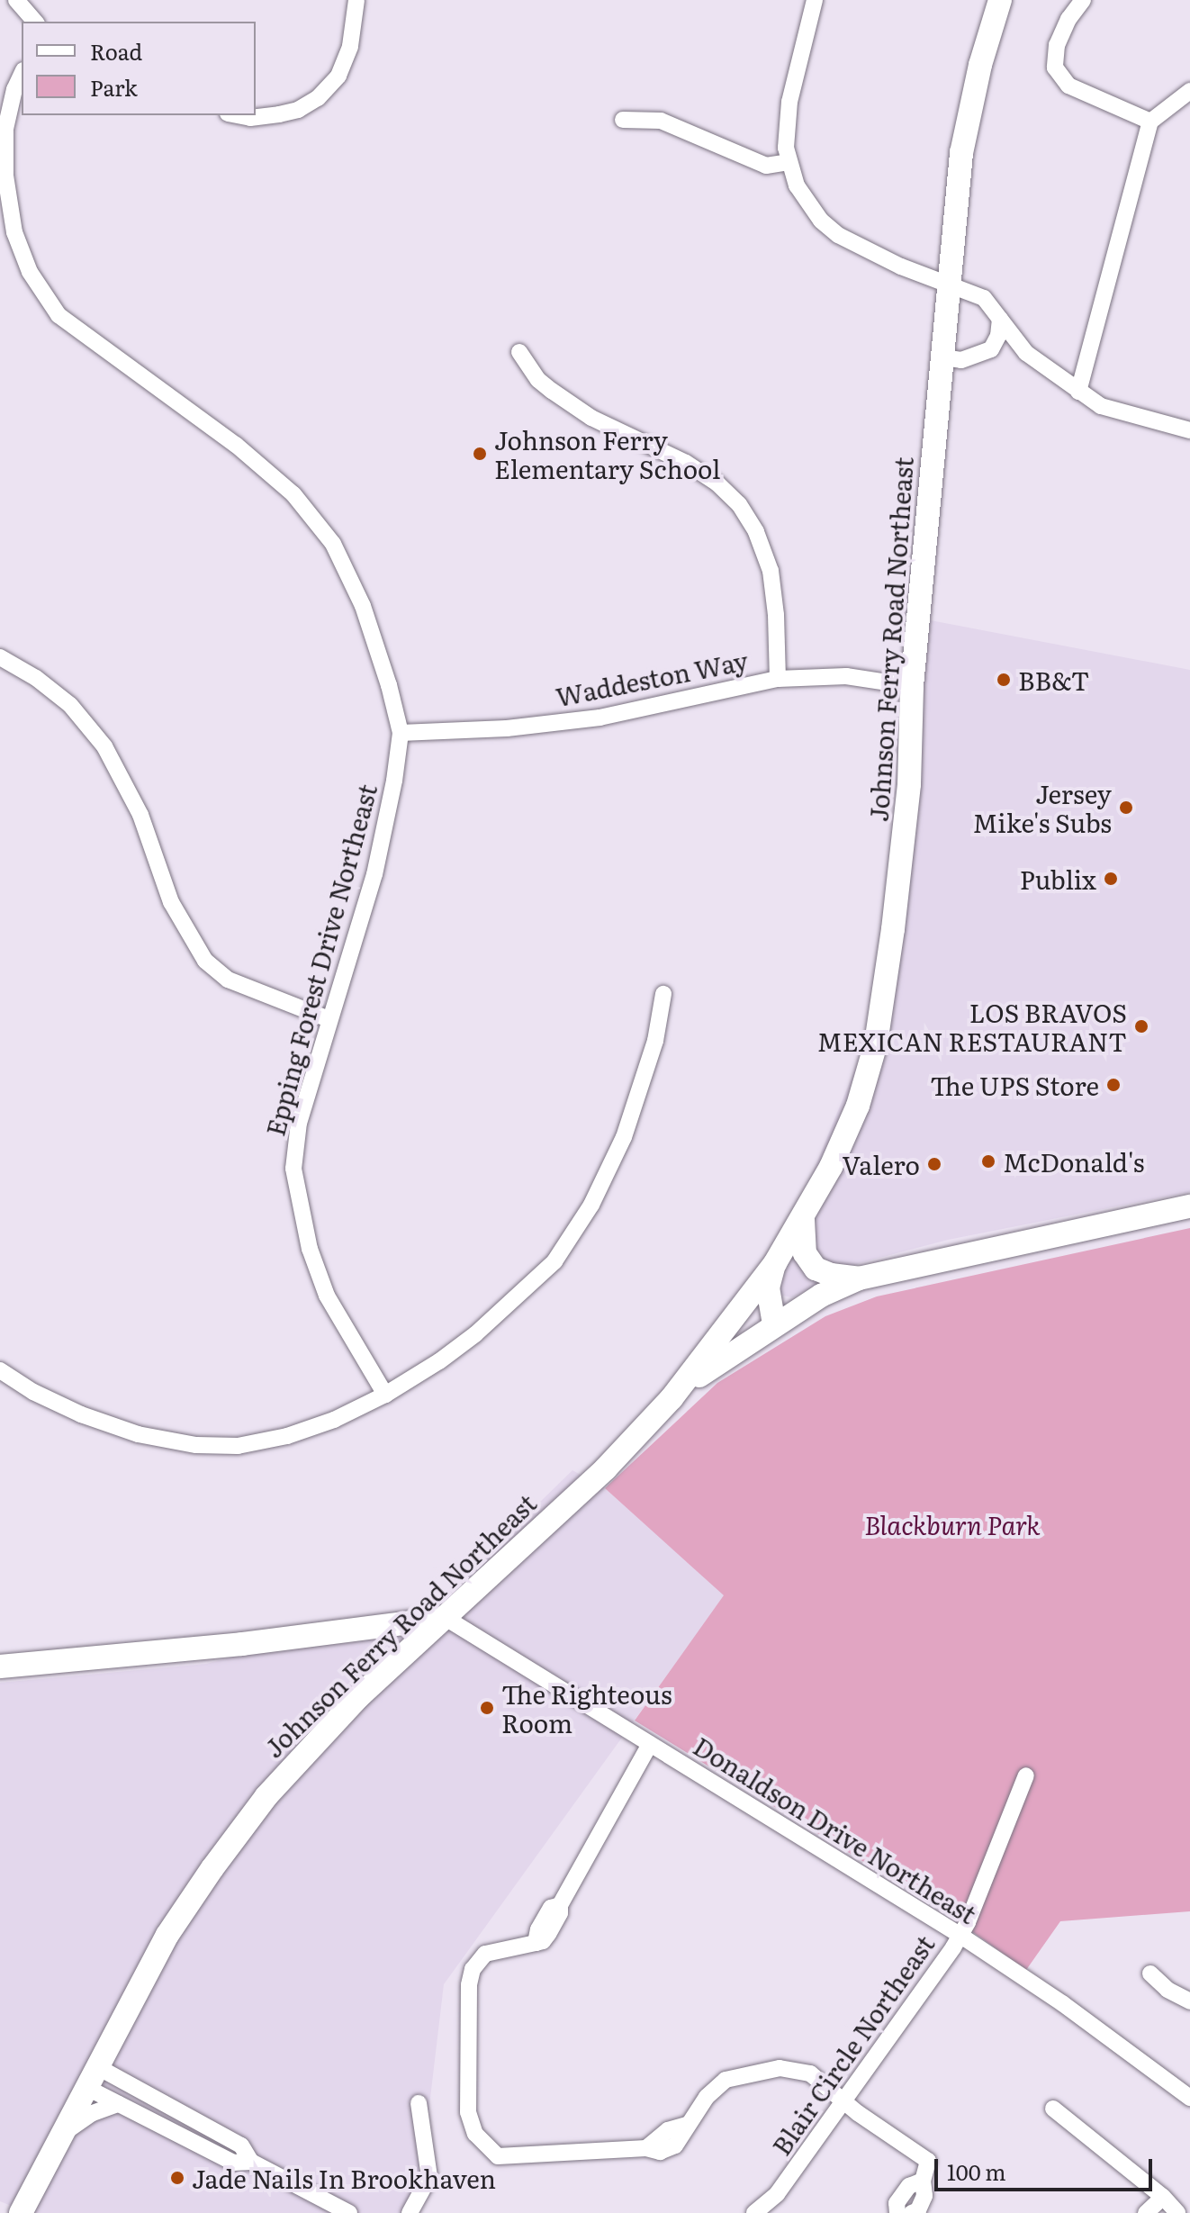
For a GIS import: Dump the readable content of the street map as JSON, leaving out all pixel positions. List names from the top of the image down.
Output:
{
  "streets": {
    "main road": ["Johnson Ferry Road Northeast"],
    "street": [
      "Waddeston Way",
      "Epping Forest Drive Northeast",
      "Donaldson Drive Northeast",
      "Blair Circle Northeast"
    ]
  },
  "crossings": [
    ["Johnson Ferry Road Northeast", "Waddeston Way"],
    ["Johnson Ferry Road Northeast", "Donaldson Drive Northeast"],
    ["Waddeston Way", "Epping Forest Drive Northeast"],
    ["Donaldson Drive Northeast", "Blair Circle Northeast"]
  ],
  "parks": ["Blackburn Park"],
  "places": [
    "Johnson Ferry Elementary School",
    "BB&T",
    "Jersey Mike's Subs",
    "Publix",
    "LOS BRAVOS MEXICAN RESTAURANT",
    "The UPS Store",
    "McDonald's",
    "Valero",
    "The Righteous Room",
    "Jade Nails In Brookhaven"
  ],
  "legend": ["Road", "Park"],
  "scale_bar": "100 m"
}
